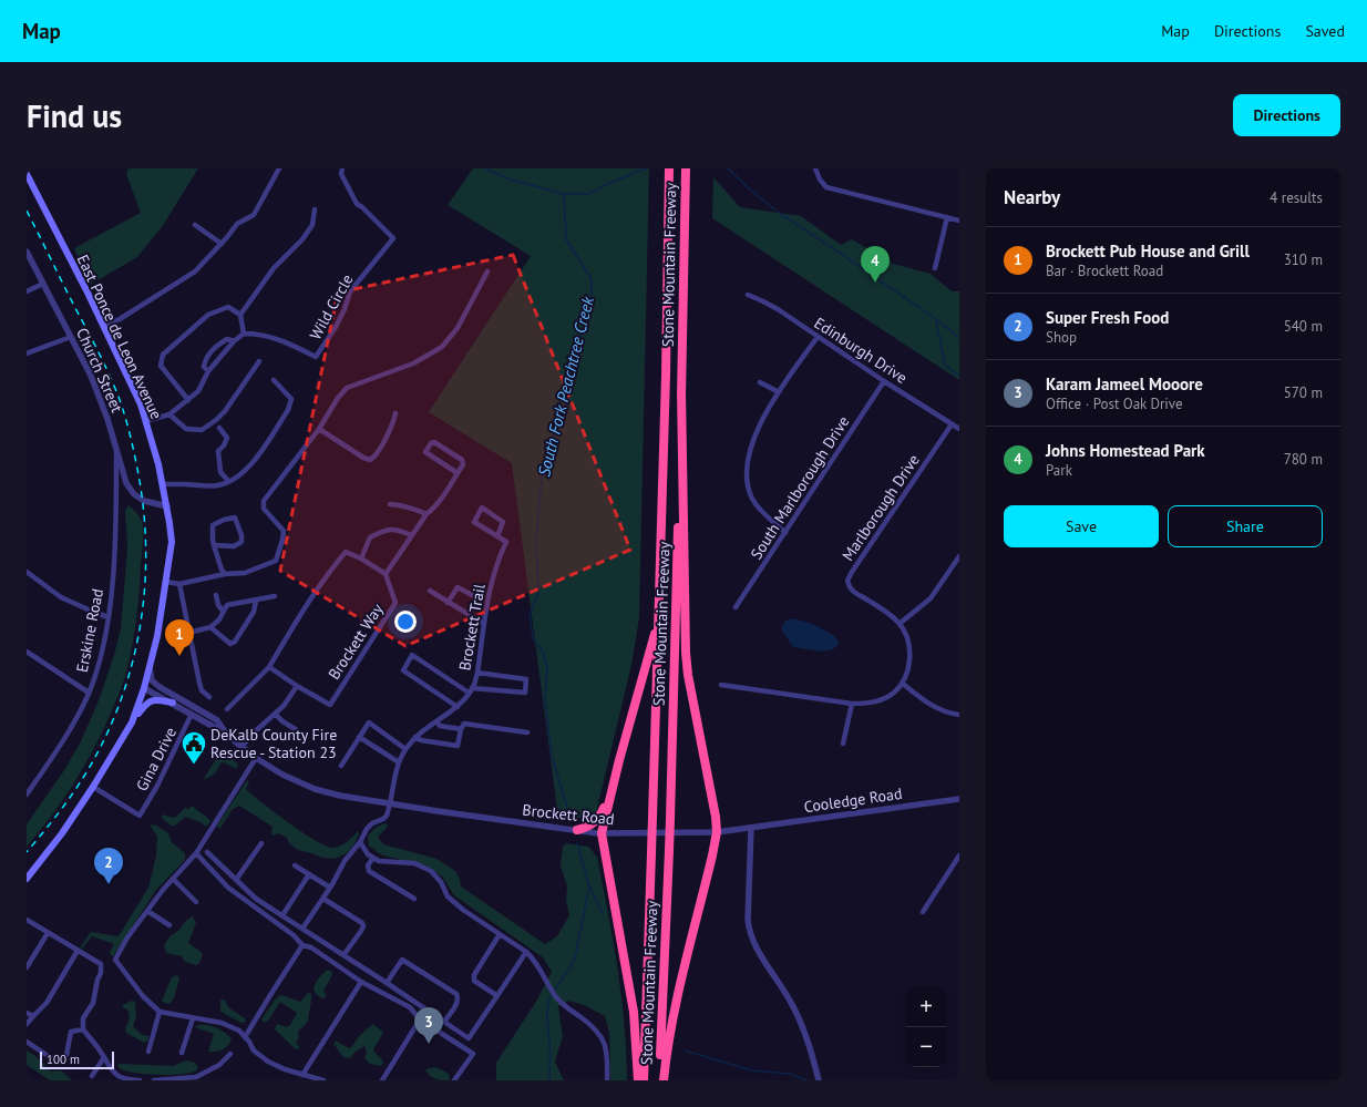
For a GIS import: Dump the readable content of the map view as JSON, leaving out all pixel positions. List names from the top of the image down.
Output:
{
  "streets": {
    "highway": ["Stone Mountain Freeway"],
    "main road": ["East Ponce de Leon Avenue"],
    "street": [
      "Wild Circle",
      "Edinburgh Drive",
      "Church Street",
      "South Marlborough Drive",
      "Marlborough Drive",
      "Brockett Trail",
      "Erskine Road",
      "Brockett Way",
      "Gina Drive",
      "Cooledge Road",
      "Brockett Road"
    ]
  },
  "crossings": [
    ["East Ponce de Leon Avenue", "Church Street"],
    ["East Ponce de Leon Avenue", "Gina Drive"],
    ["East Ponce de Leon Avenue", "Brockett Road"],
    ["Edinburgh Drive", "South Marlborough Drive"],
    ["Edinburgh Drive", "Marlborough Drive"],
    ["Church Street", "Erskine Road"],
    ["Brockett Trail", "Brockett Road"],
    ["Gina Drive", "Brockett Road"],
    ["Cooledge Road", "Brockett Road"]
  ],
  "water": ["South Fork Peachtree Creek"],
  "places": {
    "public building": ["DeKalb County Fire Rescue - Station 23"]
  },
  "scale_bar": "100 m",
  "page": {
    "header": "Map",
    "nav": ["Map", "Directions", "Saved"],
    "buttons": [
      "Directions",
      ["Save", "Share"]
    ],
    "title": "Find us",
    "heading": ["Nearby", "4 results"],
    "list": [
      {
        "mark": "1",
        "name": "Brockett Pub House and Grill",
        "note": "Bar · Brockett Road",
        "value": "310 m"
      },
      {
        "mark": "2",
        "name": "Super Fresh Food",
        "note": "Shop",
        "value": "540 m"
      },
      {
        "mark": "3",
        "name": "Karam Jameel Mooore",
        "note": "Office · Post Oak Drive",
        "value": "570 m"
      },
      {
        "mark": "4",
        "name": "Johns Homestead Park",
        "note": "Park",
        "value": "780 m"
      }
    ],
    "pins": [
      "4",
      "1",
      "2",
      "3"
    ],
    "map_buttons": ["+", "−"],
    "scale": "100 m"
  }
}
